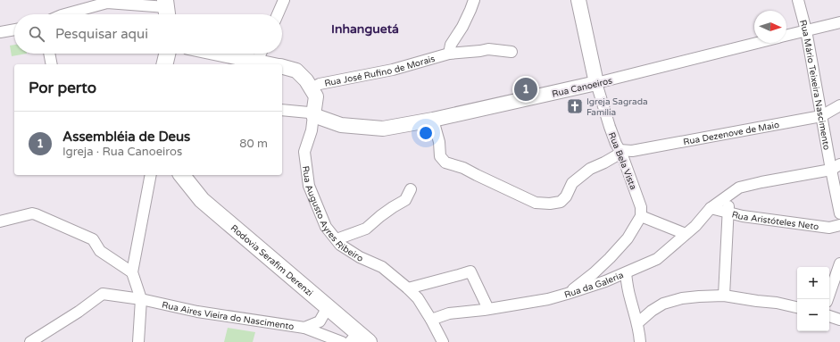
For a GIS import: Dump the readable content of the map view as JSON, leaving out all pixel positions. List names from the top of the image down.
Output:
{
  "streets": {
    "main road": ["Rodovia Serafim Derenzi"],
    "street": [
      "Rua José Rufino de Morais",
      "Rua Mário Teixeira Nascimento",
      "Rua Canoeiros",
      "Rua Dezenove de Maio",
      "Rua Bela Vista",
      "Rua Augusto Ayres Ribeiro",
      "Rua Aristóteles Neto",
      "Rua da Galeria",
      "Rua Aires Vieira do Nascimento"
    ]
  },
  "crossings": [
    ["Rua José Rufino de Morais", "Rua Augusto Ayres Ribeiro"],
    ["Rua Mário Teixeira Nascimento", "Rua Canoeiros"],
    ["Rua Mário Teixeira Nascimento", "Rua Dezenove de Maio"],
    ["Rua Mário Teixeira Nascimento", "Rua da Galeria"],
    ["Rua Canoeiros", "Rua Bela Vista"],
    ["Rua Canoeiros", "Rua Augusto Ayres Ribeiro"],
    ["Rua Dezenove de Maio", "Rua Bela Vista"],
    ["Rua Augusto Ayres Ribeiro", "Rua da Galeria"],
    ["Rua Aristóteles Neto", "Rua da Galeria"],
    ["Rodovia Serafim Derenzi", "Rua Aires Vieira do Nascimento"]
  ],
  "districts": ["Inhanguetá"],
  "places": {
    "church": ["Igreja Sagrada Família"]
  },
  "north": "right",
  "page": {
    "search": "Pesquisar aqui",
    "heading": "Por perto",
    "pins": "1",
    "list": [
      {
        "mark": "1",
        "name": "Assembléia de Deus",
        "note": "Igreja · Rua Canoeiros",
        "value": "80 m"
      }
    ],
    "map_buttons": ["+", "−"]
  }
}
